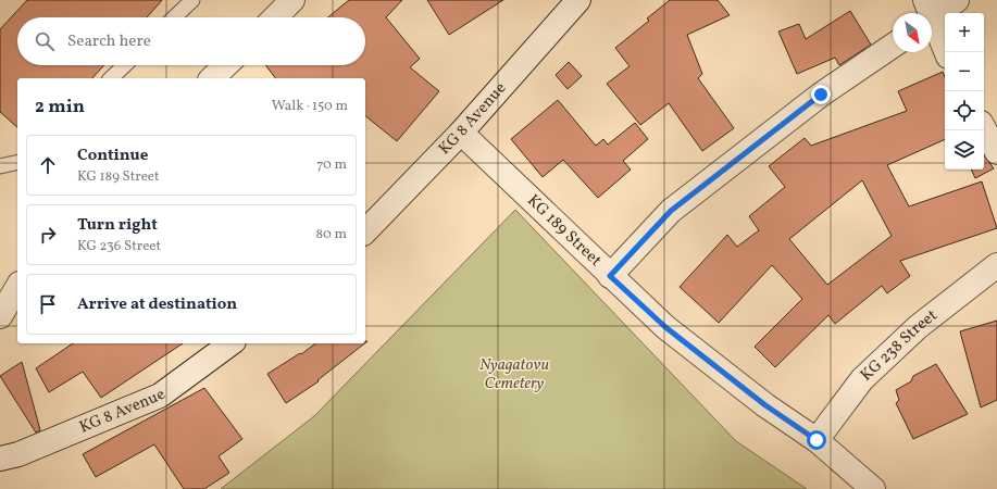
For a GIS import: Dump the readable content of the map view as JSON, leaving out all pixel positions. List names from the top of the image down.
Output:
{
  "streets": {
    "street": ["KG 8 Avenue", "KG 189 Street", "KG 238 Street"]
  },
  "crossings": [
    ["KG 8 Avenue", "KG 189 Street"],
    ["KG 189 Street", "KG 238 Street"]
  ],
  "parks": ["Nyagatovu Cemetery"],
  "north": "bottom right",
  "page": {
    "map_buttons": ["+", "−"],
    "search": "Search here",
    "heading": ["2 min", "Walk · 150 m"],
    "list": [
      ["Continue", "KG 189 Street", "70 m"],
      ["Turn right", "KG 236 Street", "80 m"],
      "Arrive at destination"
    ]
  }
}
